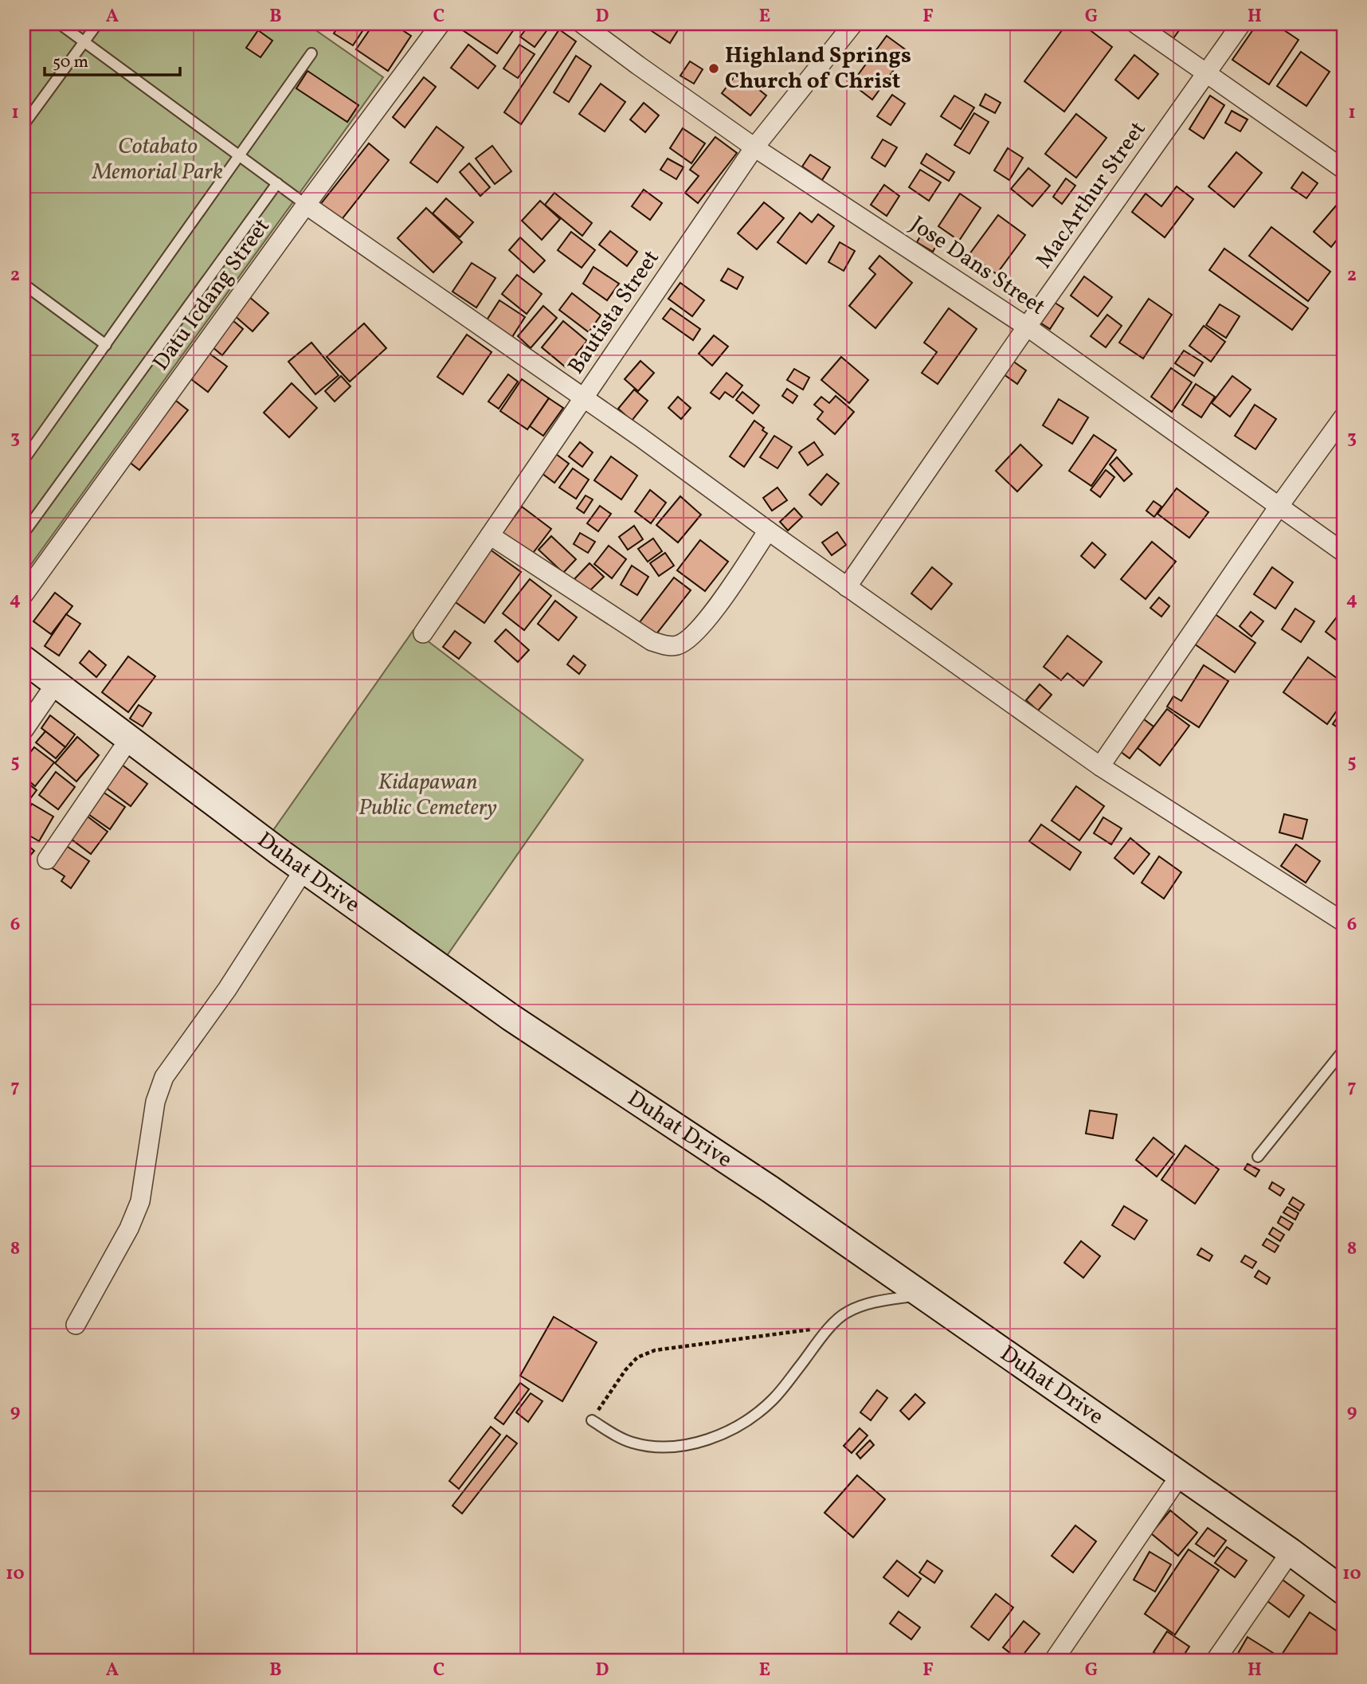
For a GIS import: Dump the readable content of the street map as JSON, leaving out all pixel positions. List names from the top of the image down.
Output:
{
  "streets": {
    "street": [
      "MacArthur Street",
      "Jose Dans Street",
      "Datu Icdang Street",
      "Bautista Street",
      "Duhat Drive"
    ]
  },
  "crossings": [
    ["MacArthur Street", "Jose Dans Street"],
    ["Jose Dans Street", "Bautista Street"]
  ],
  "parks": ["Cotabato Memorial Park", "Kidapawan Public Cemetery"],
  "places": ["Highland Springs Church of Christ"],
  "scale_bar": "50 m",
  "grid": {
    "columns": [
      "A",
      "B",
      "C",
      "D",
      "E",
      "F",
      "G",
      "H"
    ],
    "rows": [
      "1",
      "2",
      "3",
      "4",
      "5",
      "6",
      "7",
      "8",
      "9",
      "10"
    ]
  }
}
